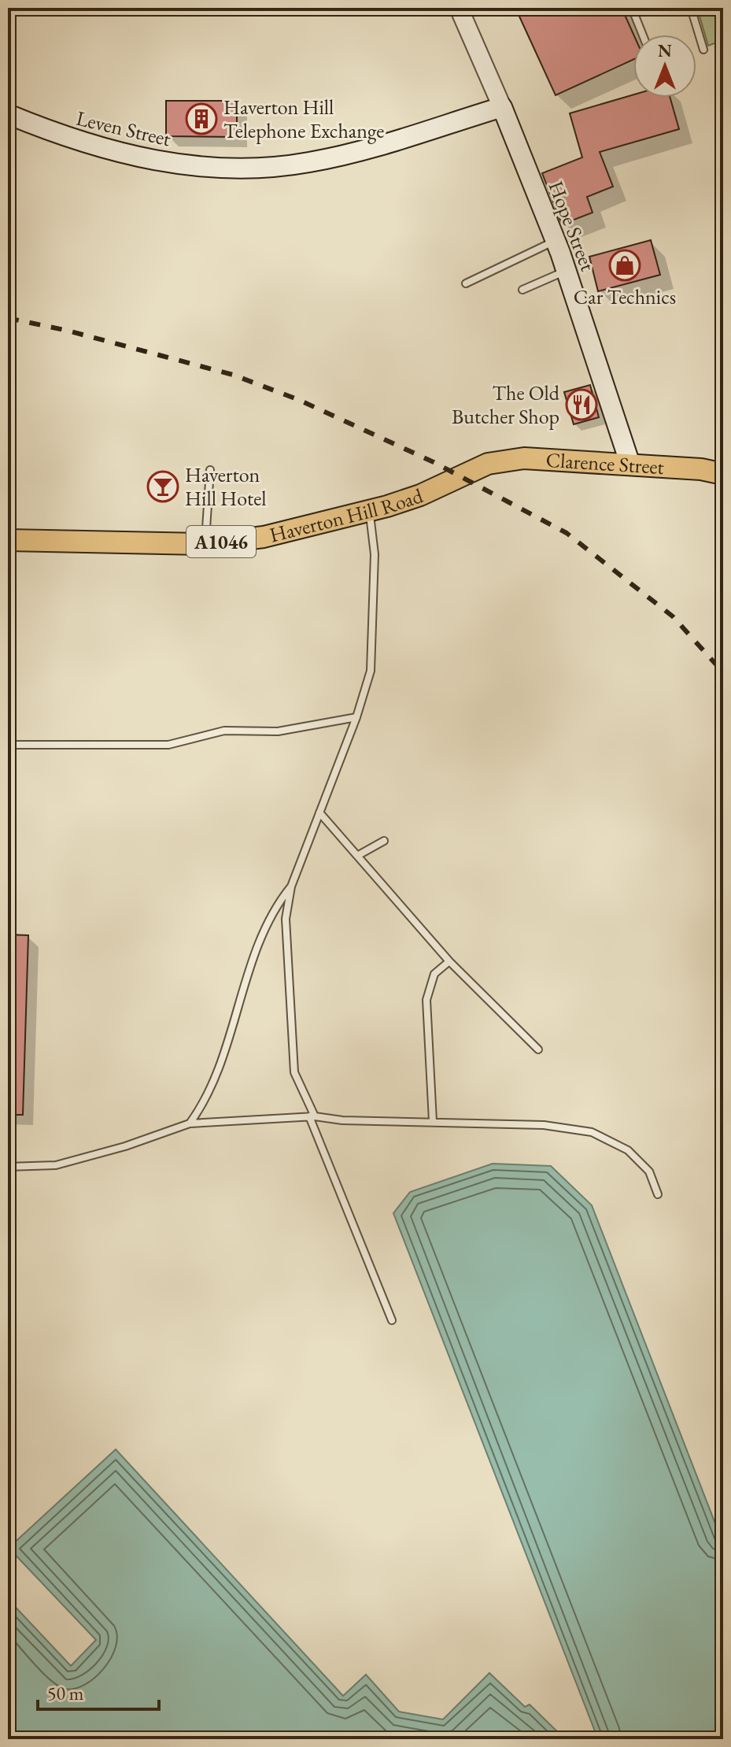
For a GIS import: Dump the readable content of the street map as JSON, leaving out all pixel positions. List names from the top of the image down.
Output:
{
  "streets": {
    "main road": [
      "Leven Street",
      "Hope Street",
      "Clarence Street",
      "Haverton Hill Road",
      "A1046"
    ]
  },
  "crossings": [
    ["Leven Street", "Hope Street"],
    ["Hope Street", "Clarence Street"],
    ["Clarence Street", "Haverton Hill Road"]
  ],
  "places": {
    "building": ["Haverton Hill Telephone Exchange"],
    "shop": ["Car Technics"],
    "restaurant": ["The Old Butcher Shop"],
    "bar": ["Haverton Hill Hotel"]
  },
  "scale_bar": "50 m",
  "north": "top"
}
